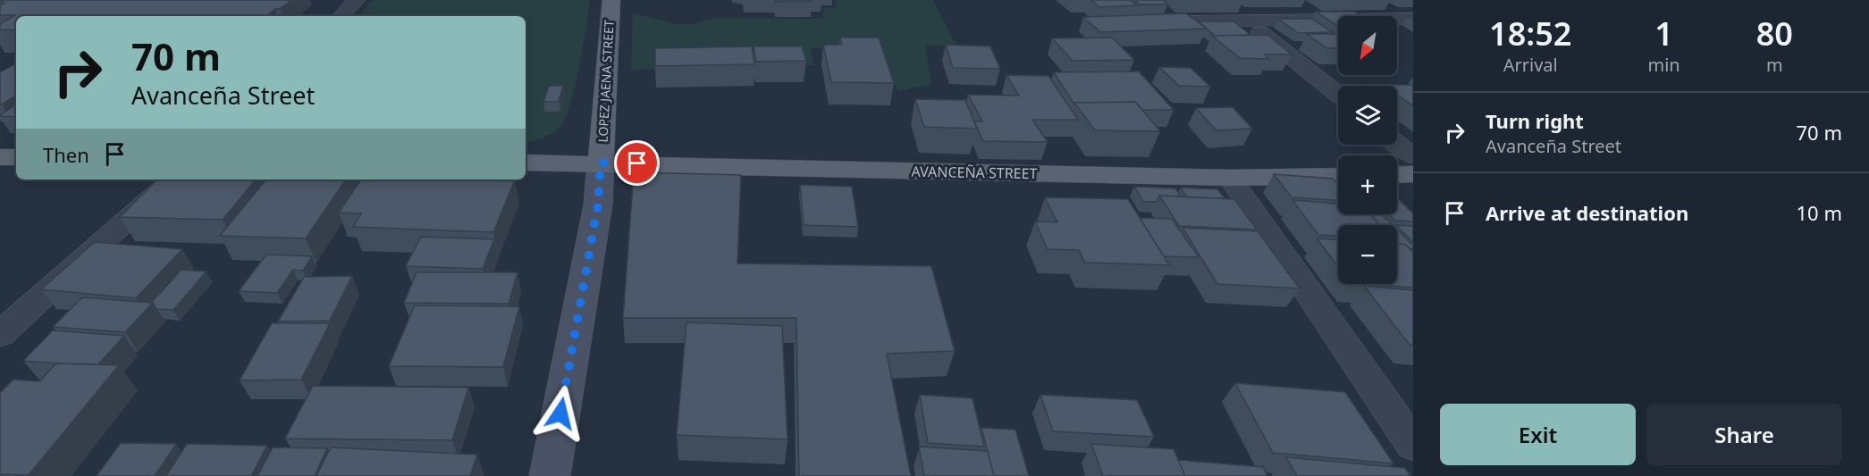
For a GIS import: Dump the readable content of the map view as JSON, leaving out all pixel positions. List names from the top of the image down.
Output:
{
  "streets": {
    "main road": ["LOPEZ JAENA STREET", "AVANCEÑA STREET"]
  },
  "crossings": [
    ["LOPEZ JAENA STREET", "AVANCEÑA STREET"]
  ],
  "north": "bottom left",
  "page": {
    "eta": [
      "18:52",
      "Arrival",
      "1",
      "min",
      "80",
      "m"
    ],
    "map_buttons": ["+", "−"],
    "turn": ["70 m", "Avanceña Street"],
    "list": [
      {
        "name": "Turn right",
        "note": "Avanceña Street",
        "value": "70 m"
      },
      {
        "name": "Arrive at destination",
        "value": "10 m"
      }
    ],
    "then": "Then",
    "buttons": ["Exit", "Share"]
  }
}
